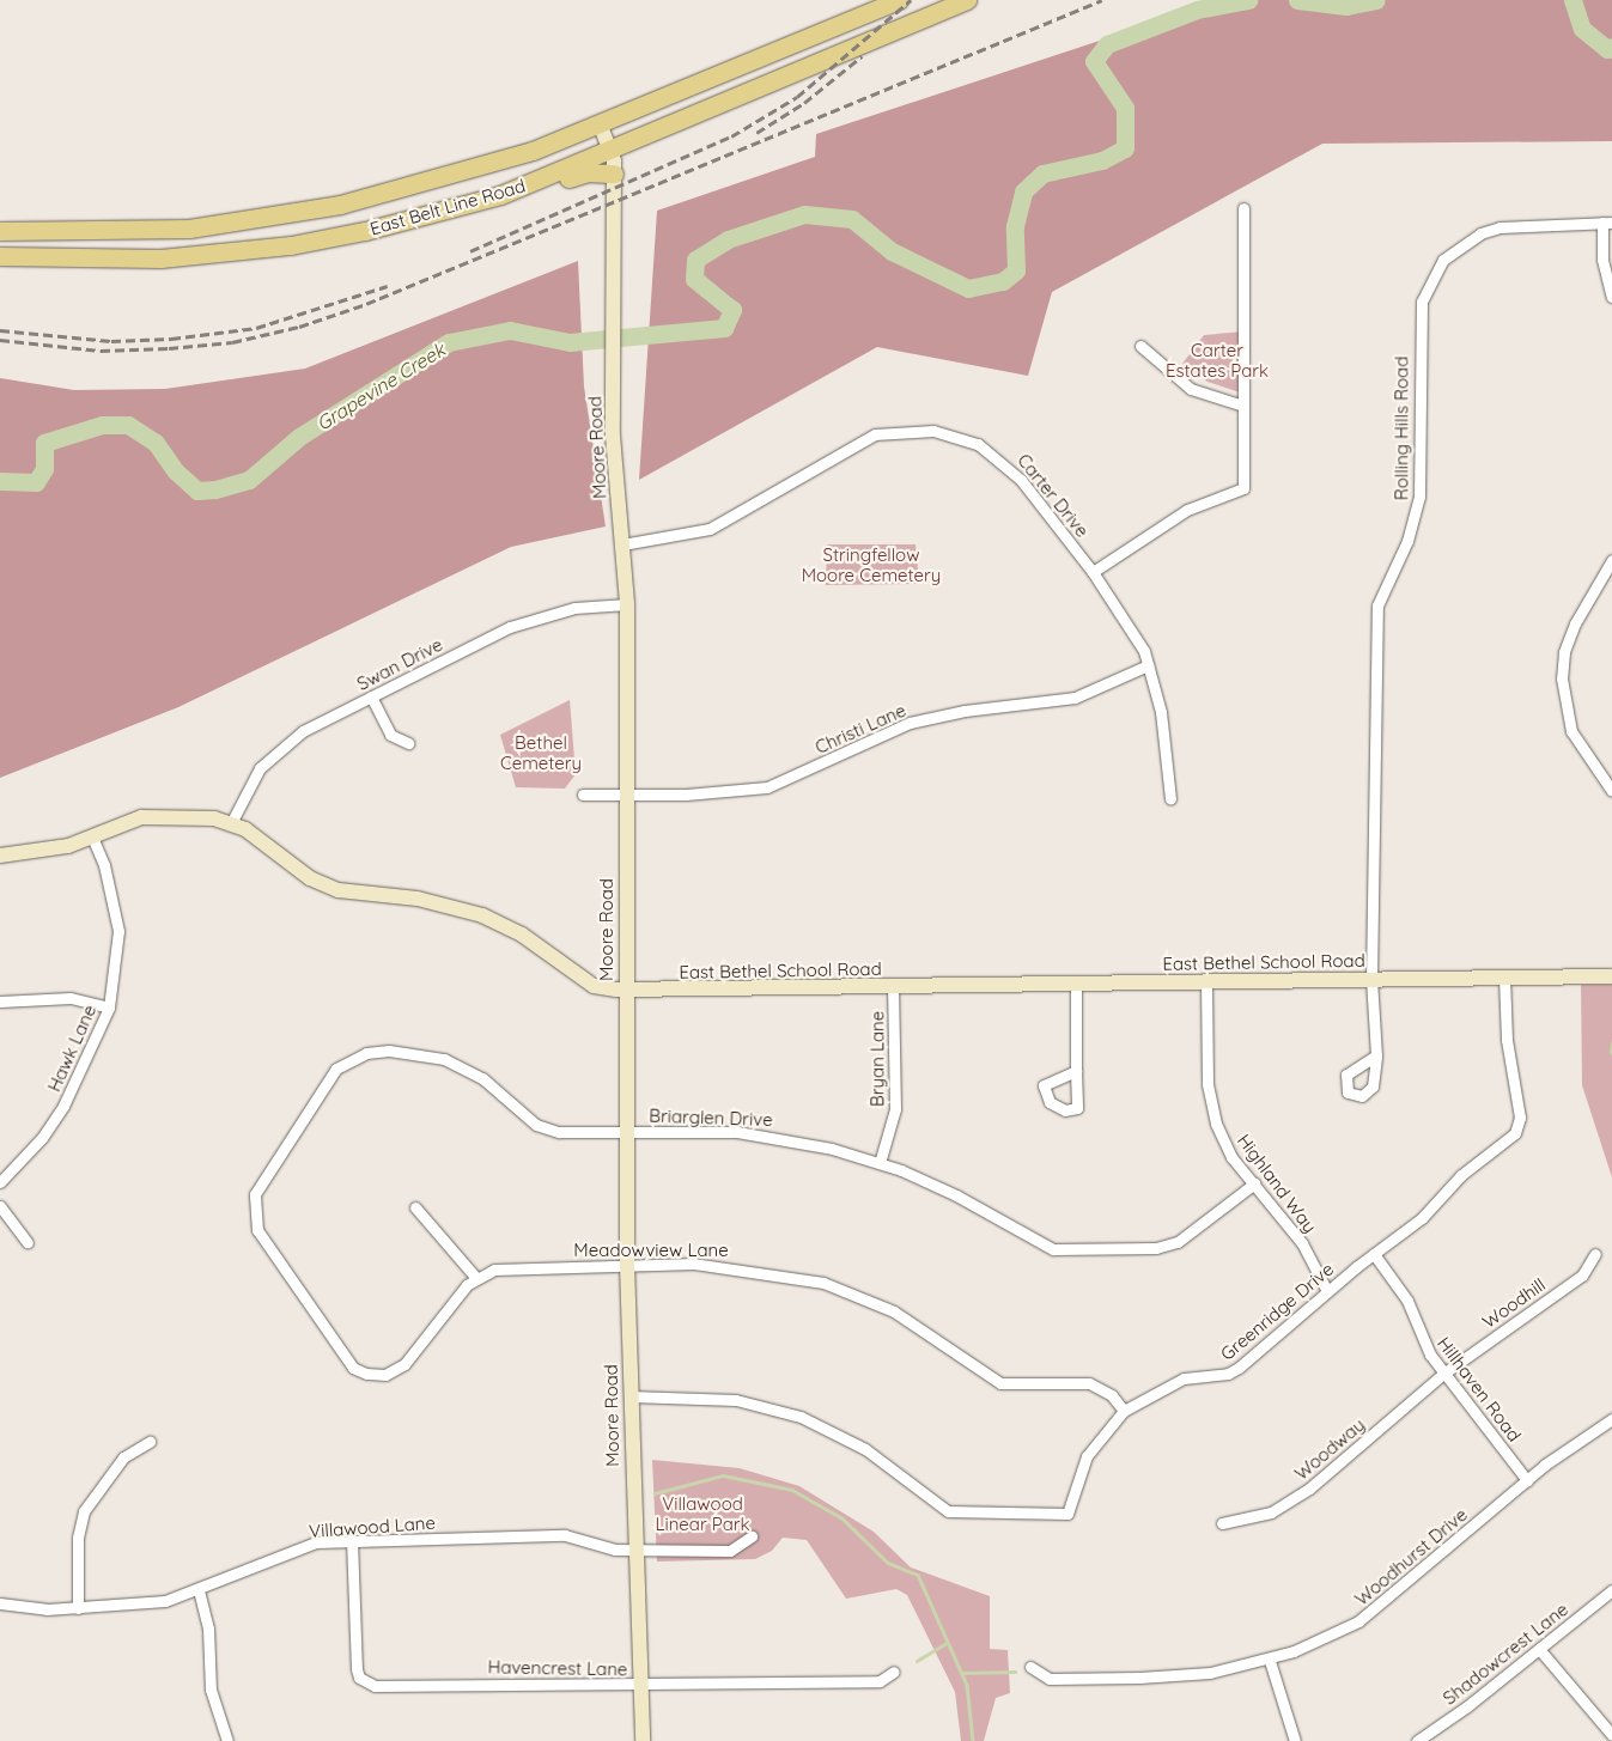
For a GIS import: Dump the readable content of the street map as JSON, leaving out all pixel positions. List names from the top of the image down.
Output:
{
  "streets": {
    "main road": ["East Belt Line Road"],
    "street": [
      "Rolling Hills Road",
      "Moore Road",
      "Carter Drive",
      "Swan Drive",
      "Christi Lane",
      "East Bethel School Road",
      "Hawk Lane",
      "Bryan Lane",
      "Briarglen Drive",
      "Highland Way",
      "Meadowview Lane",
      "Woodhill",
      "Greenridge Drive",
      "Hillhaven Road",
      "Woodway",
      "Villawood Lane",
      "Woodhurst Drive",
      "Shadowcrest Lane",
      "Havencrest Lane"
    ]
  },
  "crossings": [
    ["East Belt Line Road", "Moore Road"],
    ["Rolling Hills Road", "East Bethel School Road"],
    ["Moore Road", "Carter Drive"],
    ["Moore Road", "Swan Drive"],
    ["Moore Road", "Christi Lane"],
    ["Moore Road", "East Bethel School Road"],
    ["Moore Road", "Briarglen Drive"],
    ["Moore Road", "Meadowview Lane"],
    ["Moore Road", "Greenridge Drive"],
    ["Moore Road", "Villawood Lane"],
    ["Moore Road", "Havencrest Lane"],
    ["Carter Drive", "Christi Lane"],
    ["Swan Drive", "East Bethel School Road"],
    ["East Bethel School Road", "Hawk Lane"],
    ["East Bethel School Road", "Bryan Lane"],
    ["East Bethel School Road", "Highland Way"],
    ["East Bethel School Road", "Greenridge Drive"],
    ["Bryan Lane", "Briarglen Drive"],
    ["Briarglen Drive", "Highland Way"],
    ["Briarglen Drive", "Meadowview Lane"],
    ["Highland Way", "Greenridge Drive"],
    ["Meadowview Lane", "Greenridge Drive"],
    ["Woodhill", "Hillhaven Road"],
    ["Woodhill", "Woodway"],
    ["Greenridge Drive", "Hillhaven Road"],
    ["Hillhaven Road", "Woodway"],
    ["Hillhaven Road", "Woodhurst Drive"],
    ["Villawood Lane", "Havencrest Lane"]
  ],
  "water": ["Grapevine Creek"],
  "parks": [
    "Carter Estates Park",
    "Stringfellow Moore Cemetery",
    "Bethel Cemetery",
    "Villawood Linear Park"
  ]
}
